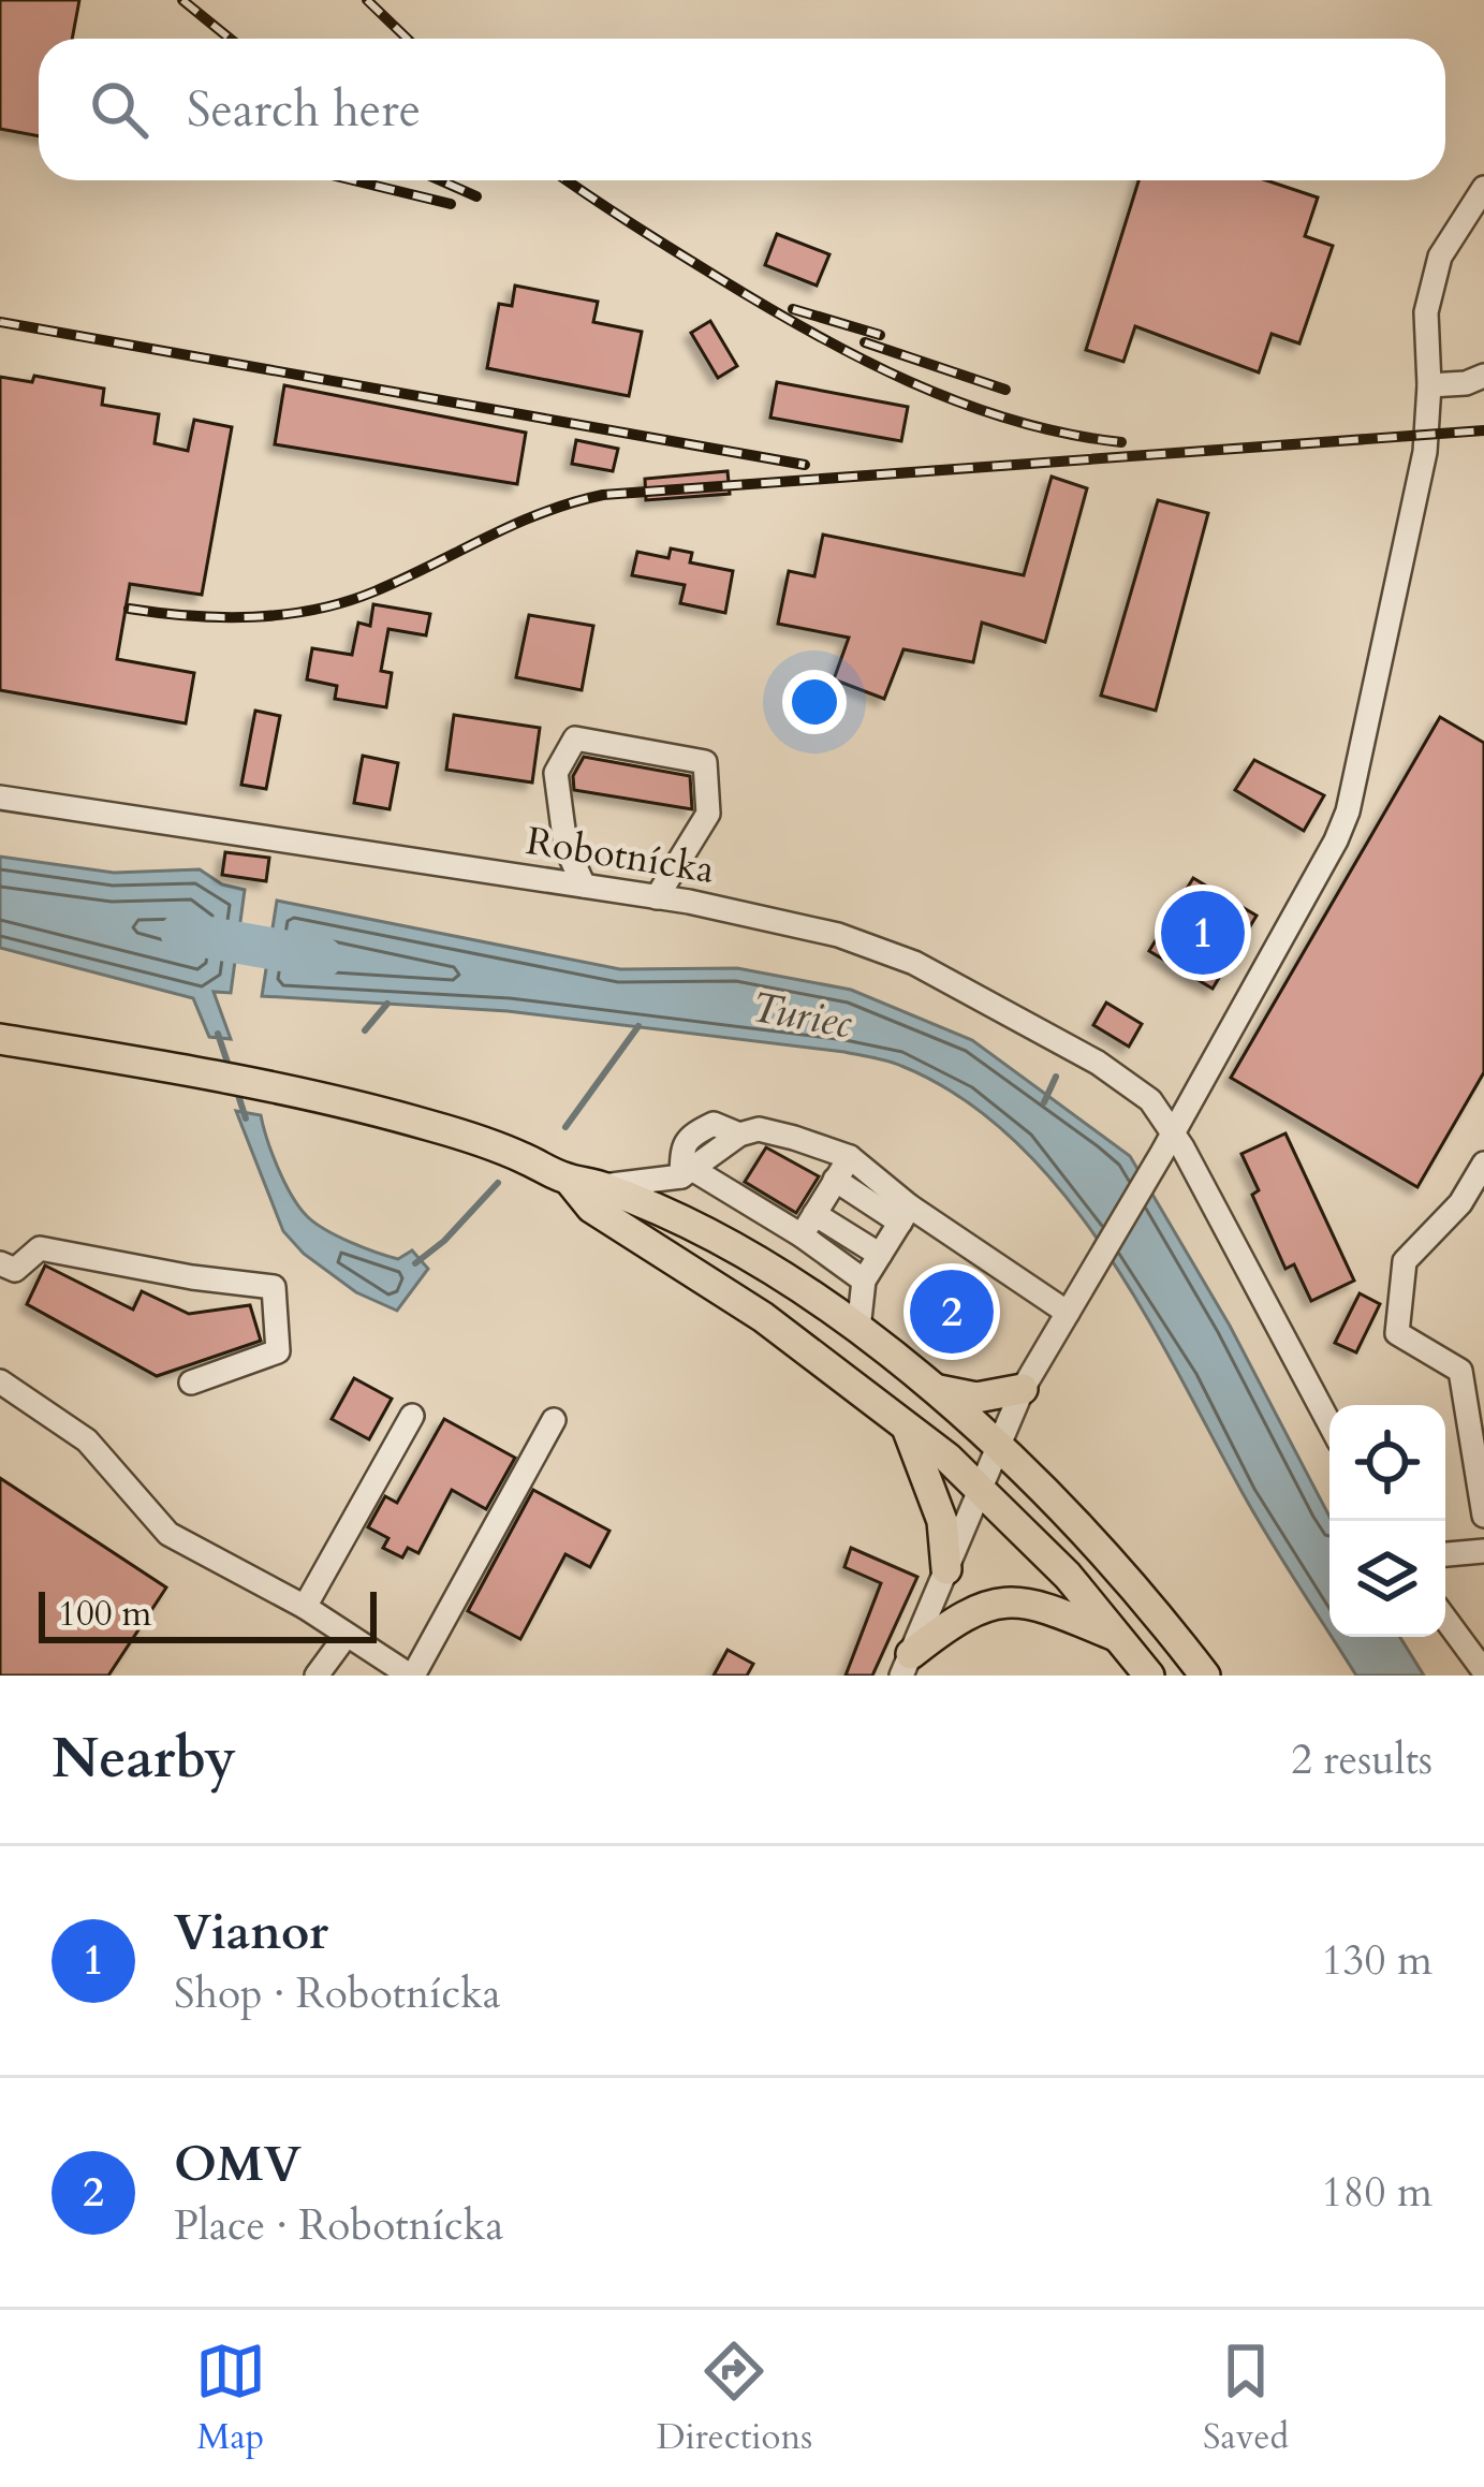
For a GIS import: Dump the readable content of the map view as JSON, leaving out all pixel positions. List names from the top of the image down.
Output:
{
  "streets": {
    "street": ["Robotnícka"]
  },
  "water": ["Turiec"],
  "scale_bar": "100 m",
  "page": {
    "search": "Search here",
    "pins": ["1", "2"],
    "scale": "100 m",
    "heading": ["Nearby", "2 results"],
    "list": [
      {
        "mark": "1",
        "name": "Vianor",
        "note": "Shop · Robotnícka",
        "value": "130 m"
      },
      {
        "mark": "2",
        "name": "OMV",
        "note": "Place · Robotnícka",
        "value": "180 m"
      }
    ],
    "nav": ["Map", "Directions", "Saved"]
  }
}
